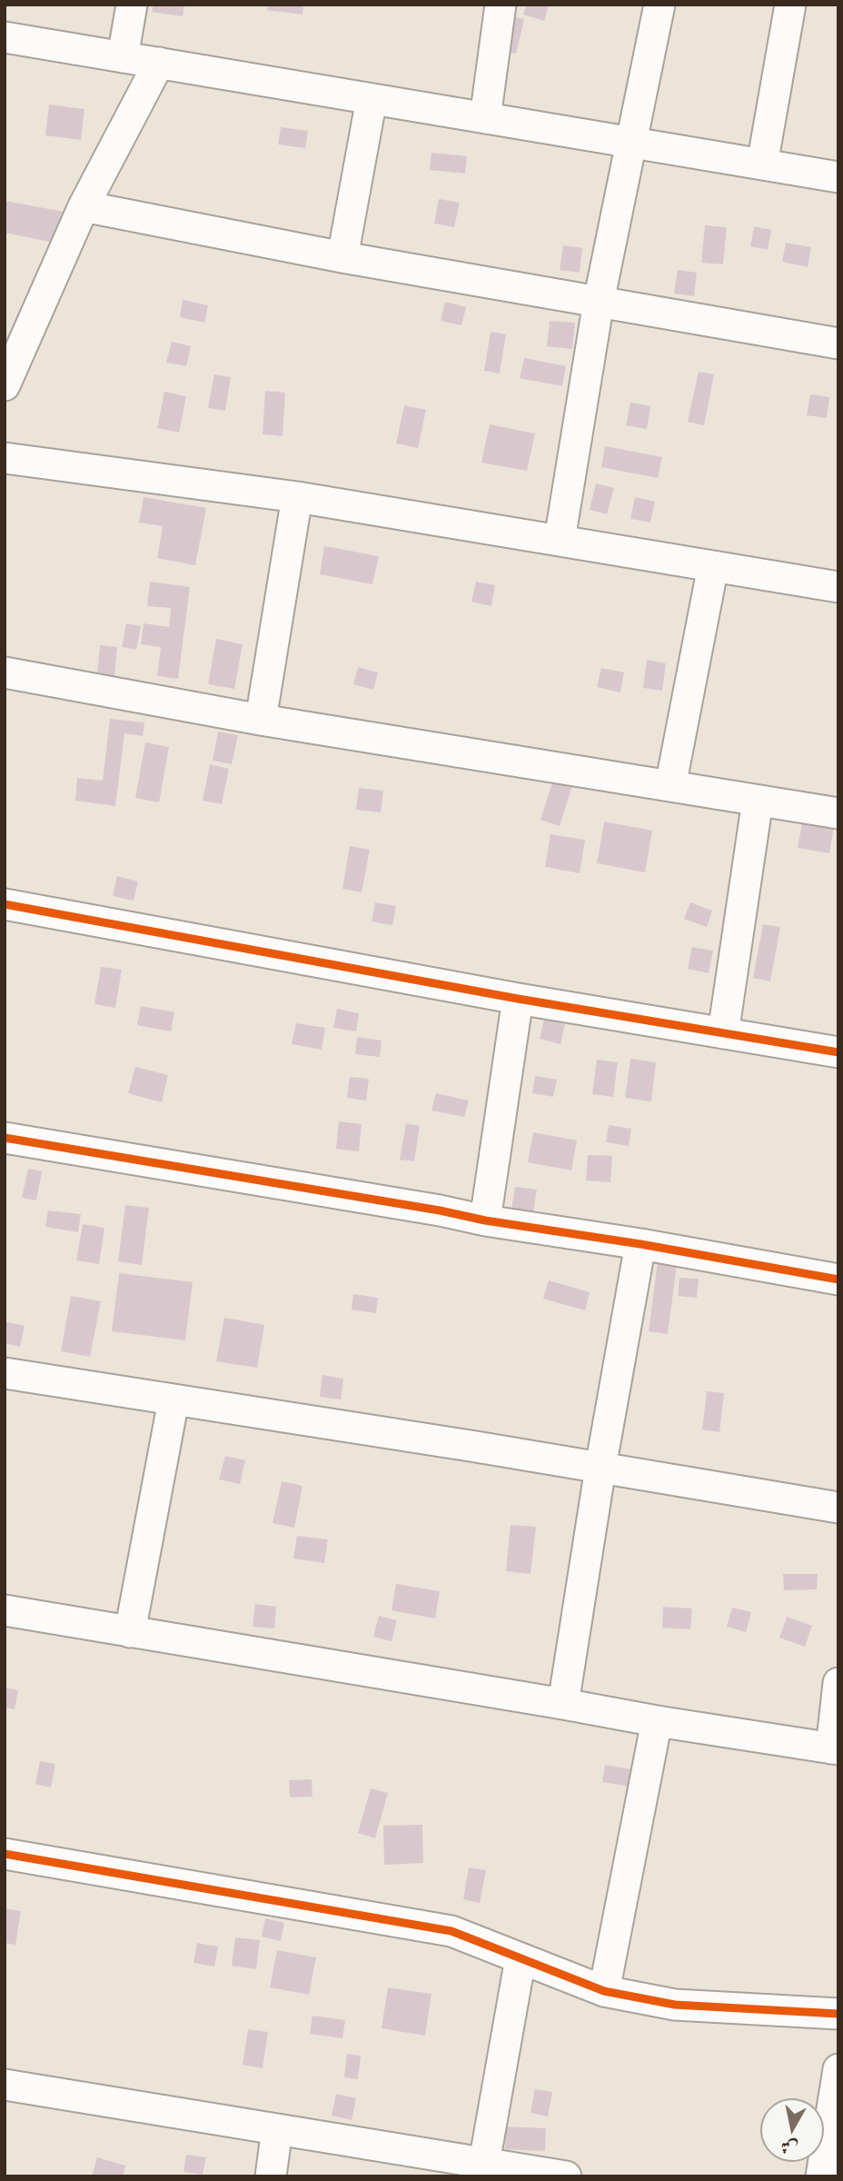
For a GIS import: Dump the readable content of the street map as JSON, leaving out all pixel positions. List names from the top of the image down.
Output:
{
  "north": "bottom"
}
